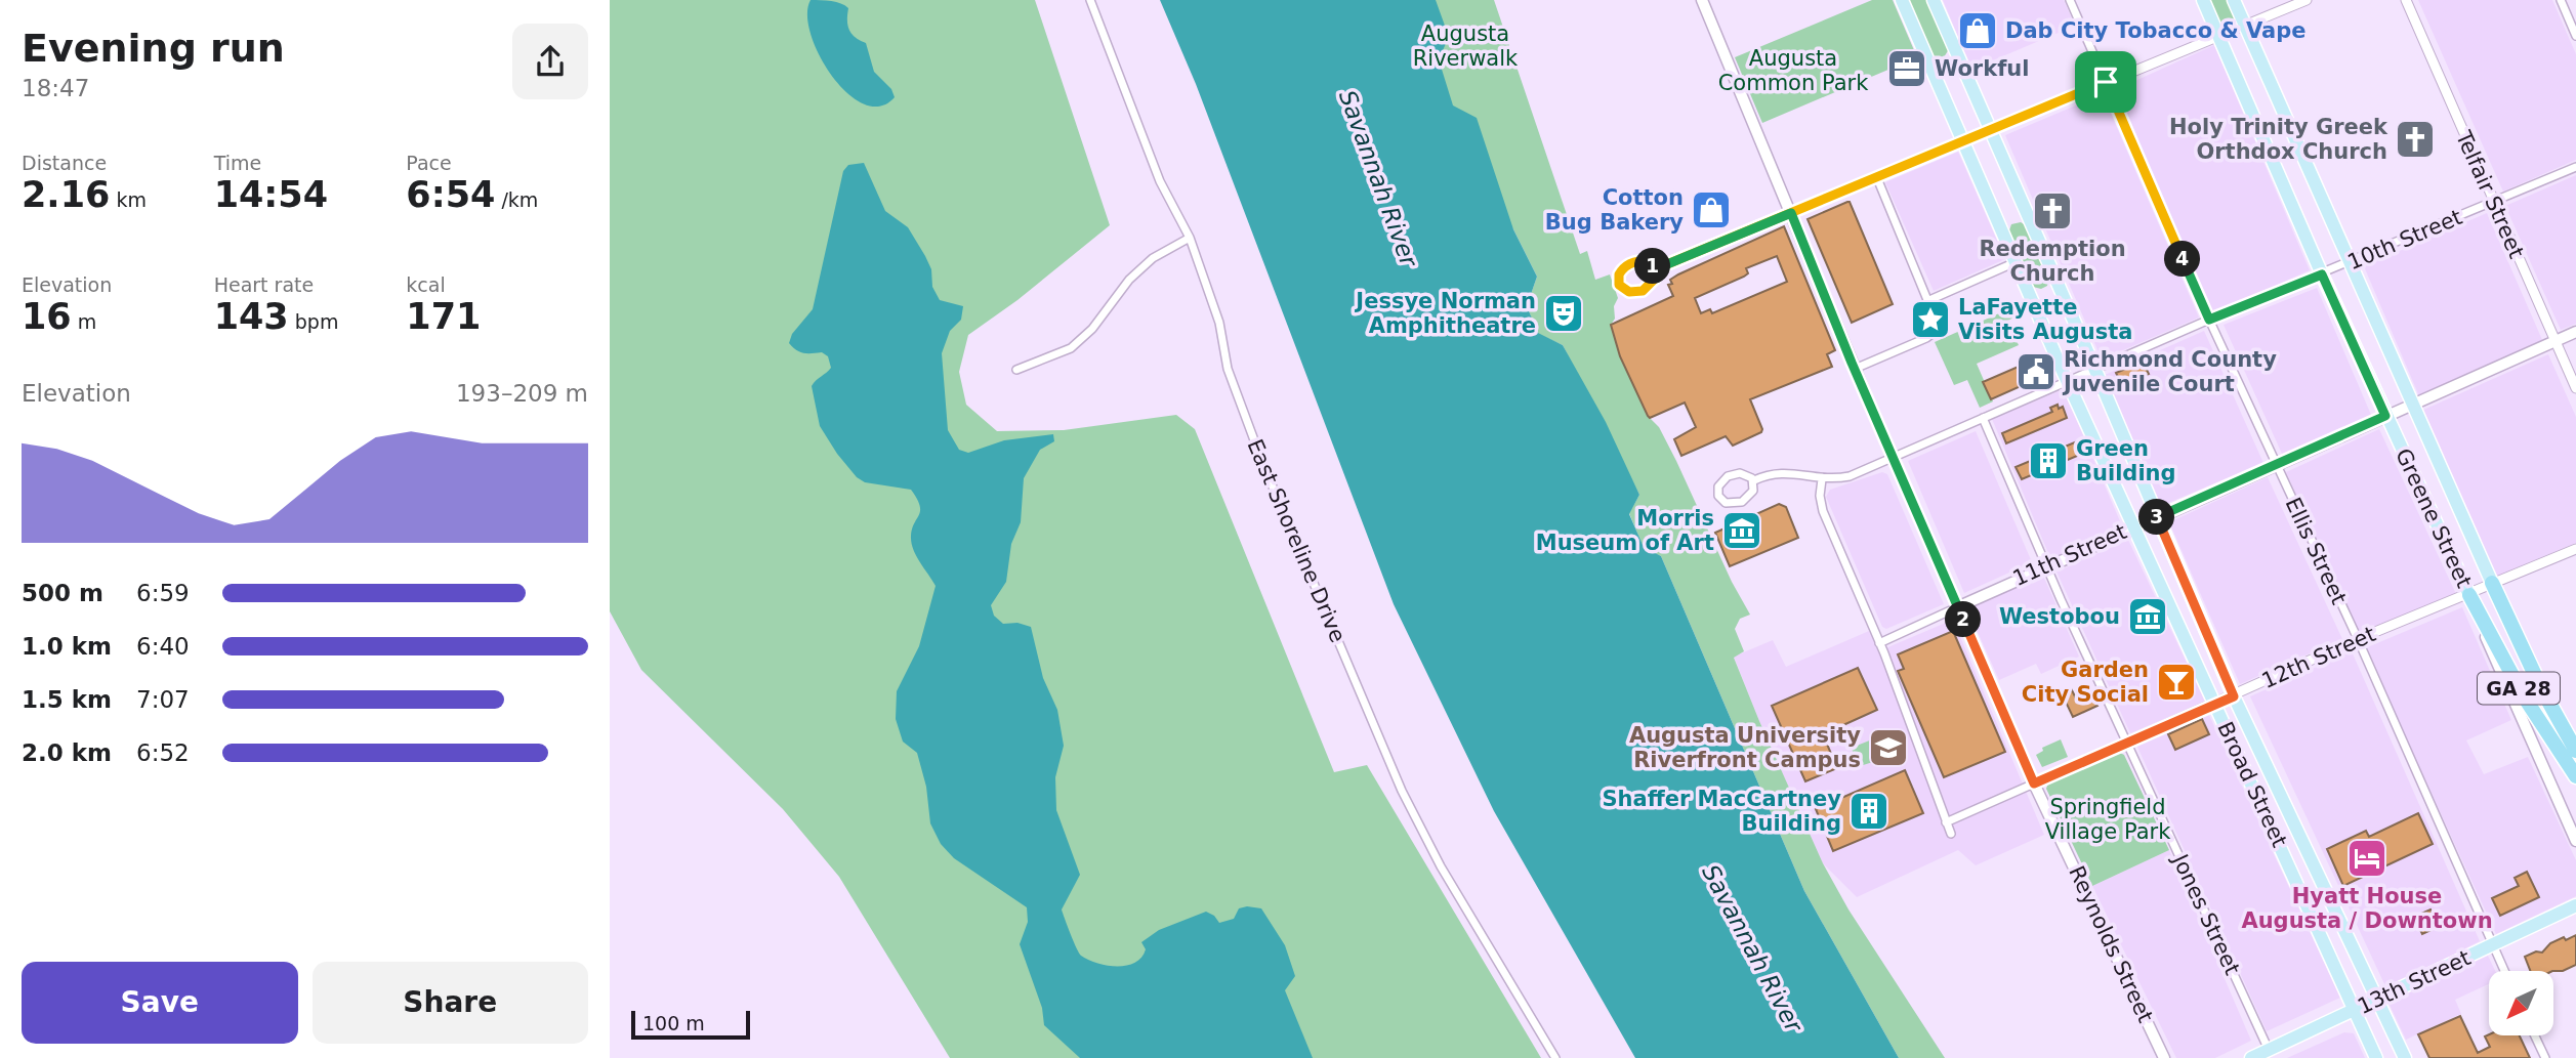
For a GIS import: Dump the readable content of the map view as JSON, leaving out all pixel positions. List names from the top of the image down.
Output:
{
  "streets": {
    "highway": ["GA 28"],
    "main road": [
      "Greene Street",
      "11th Street",
      "Broad Street",
      "Reynolds Street",
      "13th Street"
    ],
    "street": [
      "Telfair Street",
      "10th Street",
      "East Shoreline Drive",
      "Ellis Street",
      "12th Street",
      "Jones Street"
    ]
  },
  "crossings": [
    ["Telfair Street", "10th Street"],
    ["Telfair Street", "11th Street"],
    ["10th Street", "Greene Street"],
    ["10th Street", "Ellis Street"],
    ["10th Street", "Broad Street"],
    ["10th Street", "Jones Street"],
    ["10th Street", "Reynolds Street"],
    ["Greene Street", "11th Street"],
    ["Greene Street", "12th Street"],
    ["Greene Street", "GA 28"],
    ["Ellis Street", "11th Street"],
    ["Ellis Street", "12th Street"],
    ["Ellis Street", "13th Street"],
    ["11th Street", "Broad Street"],
    ["11th Street", "Jones Street"],
    ["11th Street", "Reynolds Street"],
    ["12th Street", "GA 28"],
    ["12th Street", "Broad Street"],
    ["12th Street", "Jones Street"],
    ["12th Street", "Reynolds Street"],
    ["Broad Street", "13th Street"],
    ["Jones Street", "13th Street"]
  ],
  "water": ["Savannah River"],
  "parks": ["Augusta Riverwalk", "Augusta Common Park", "Springfield Village Park"],
  "places": {
    "shop": ["Dab City Tobacco & Vape", "Cotton Bug Bakery"],
    "office": ["Workful"],
    "church": ["Holy Trinity Greek Orthdox Church", "Redemption Church"],
    "theatre": ["Jessye Norman Amphitheatre"],
    "place": ["LaFayette Visits Augusta"],
    "public building": ["Richmond County Juvenile Court"],
    "building": ["Green Building", "Shaffer MacCartney Building"],
    "museum": ["Morris Museum of Art", "Westobou"],
    "bar": ["Garden City Social"],
    "school or university": ["Augusta University Riverfront Campus"],
    "hotel": ["Hyatt House Augusta / Downtown"]
  },
  "scale_bar": "100 m",
  "north": "bottom left",
  "page": {
    "heading": ["Evening run", "18:47"],
    "stats": [
      ["Distance", "2.16 km"],
      ["Time", "14:54"],
      ["Pace", "6:54 /km"],
      ["Elevation", "16 m"],
      ["Heart rate", "143 bpm"],
      ["kcal", "171"]
    ],
    "pins": [
      "4",
      "1",
      "3",
      "2"
    ],
    "chart": ["Elevation", "193–209 m"],
    "list": [
      {
        "name": "500 m",
        "note": "6:59"
      },
      {
        "name": "1.0 km",
        "note": "6:40"
      },
      {
        "name": "1.5 km",
        "note": "7:07"
      },
      {
        "name": "2.0 km",
        "note": "6:52"
      }
    ],
    "buttons": ["Save", "Share"],
    "scale": "100 m"
  }
}
